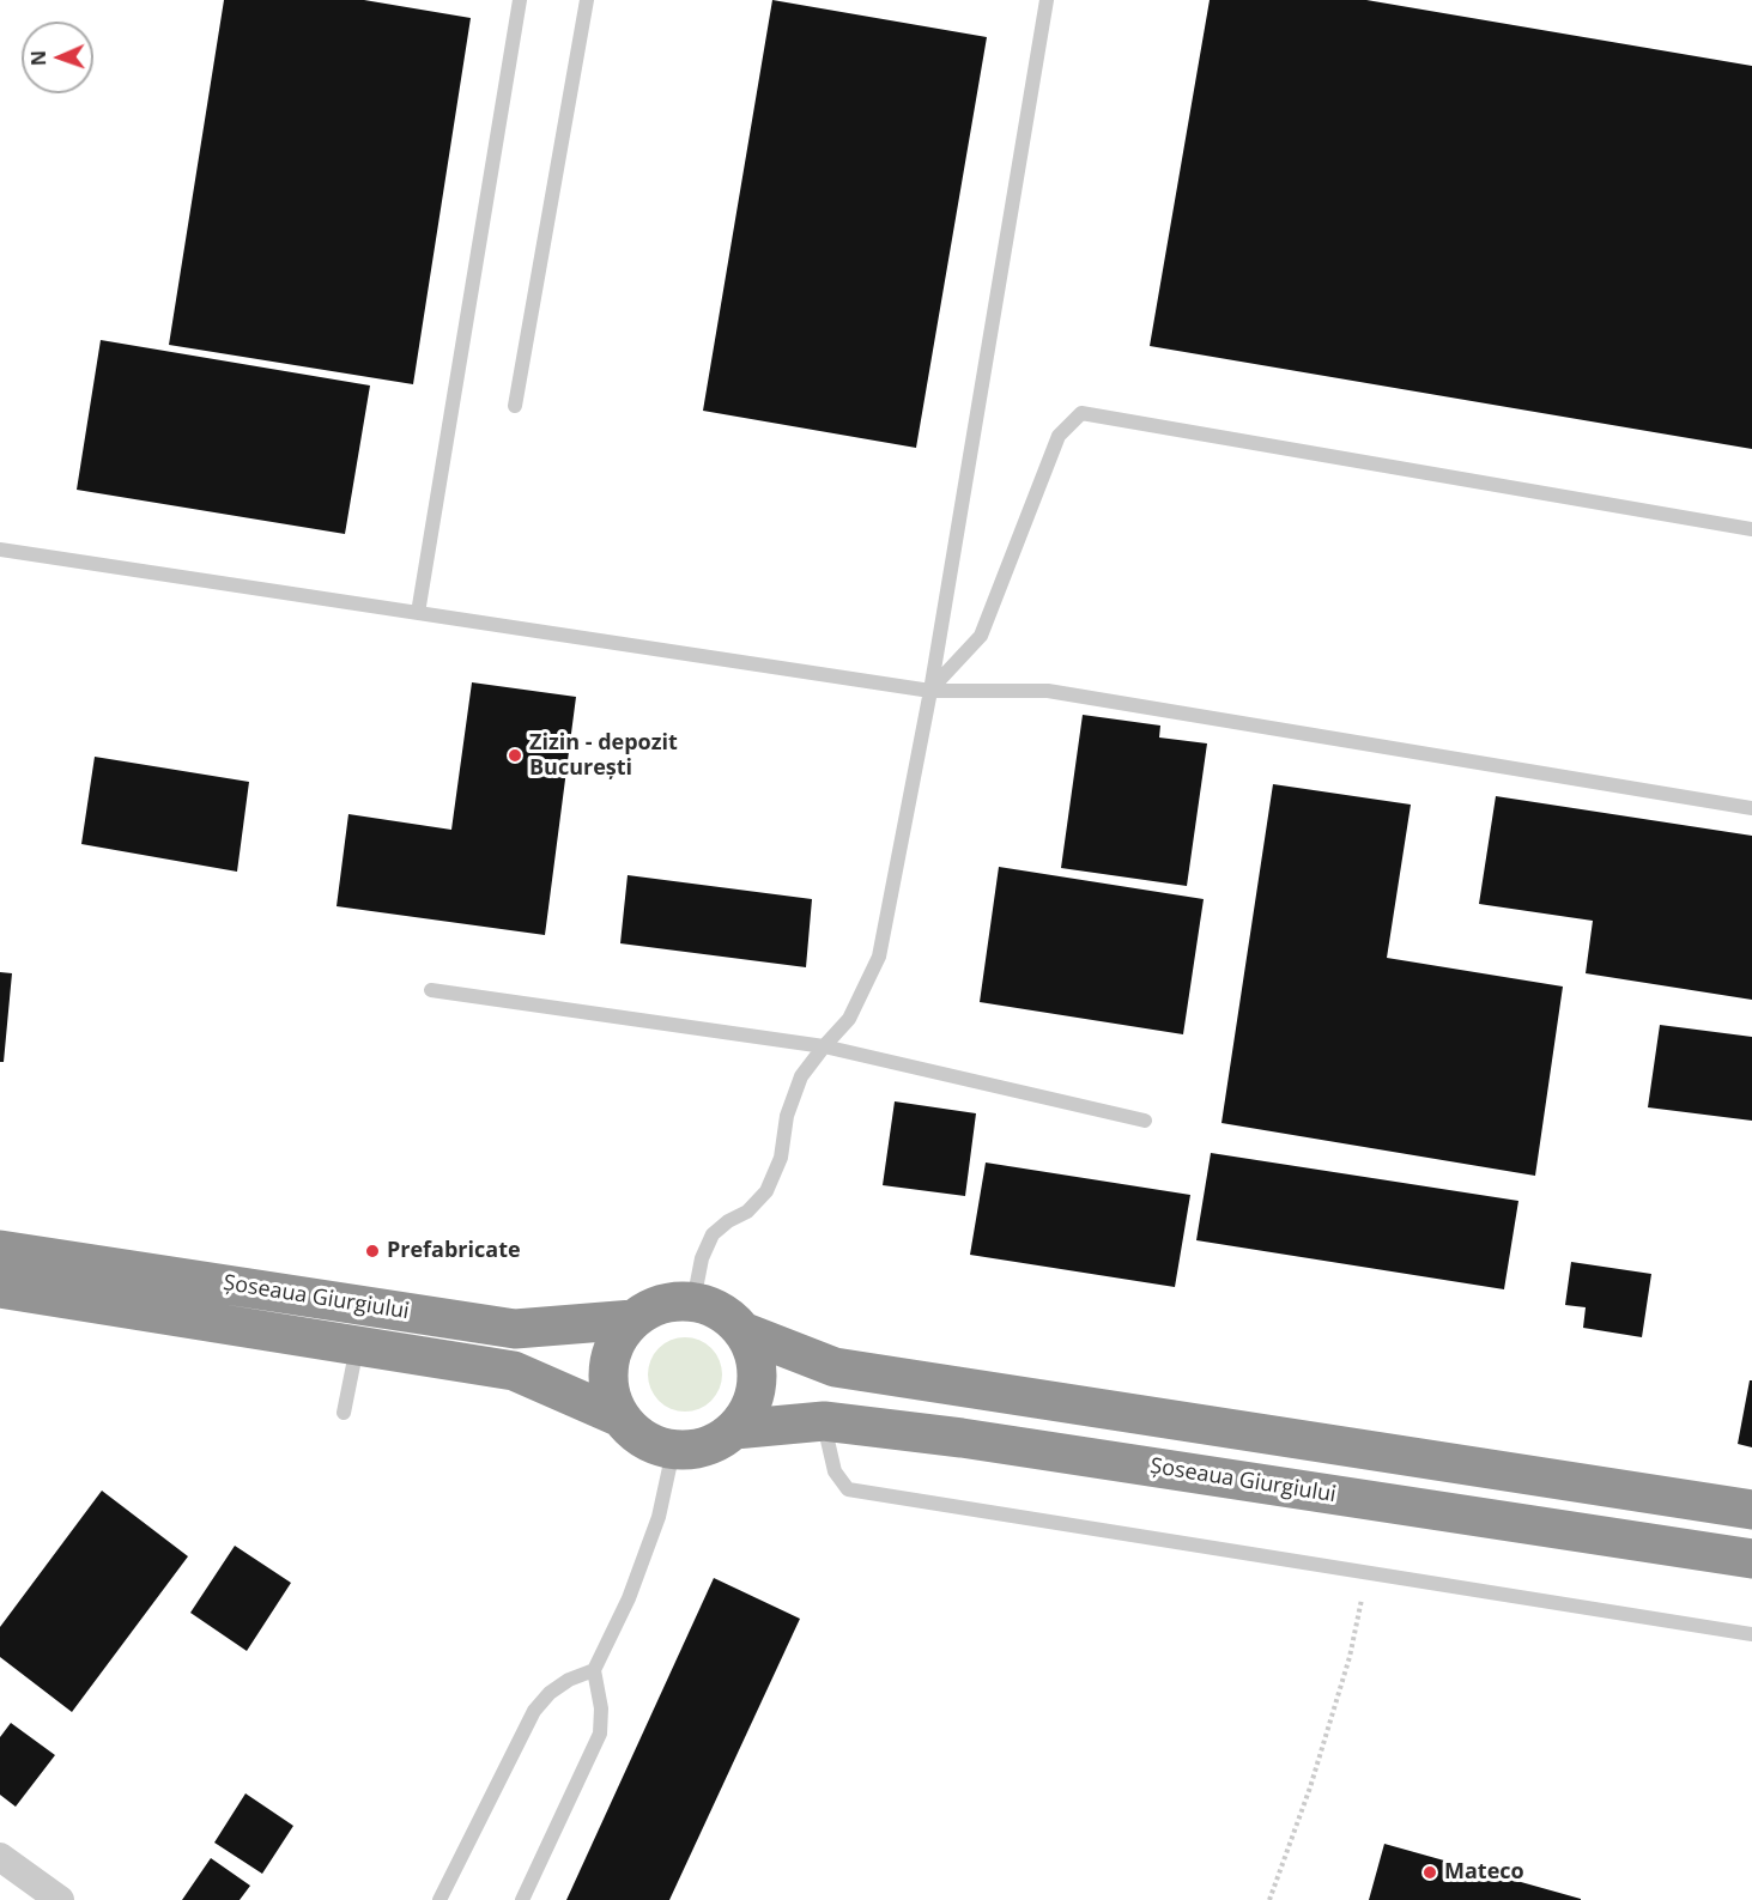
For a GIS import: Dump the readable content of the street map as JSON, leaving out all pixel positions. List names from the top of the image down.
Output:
{
  "streets": {
    "highway": ["Șoseaua Giurgiului"]
  },
  "places": ["Zizin - depozit București", "Prefabricate", "Mateco"],
  "north": "left"
}
